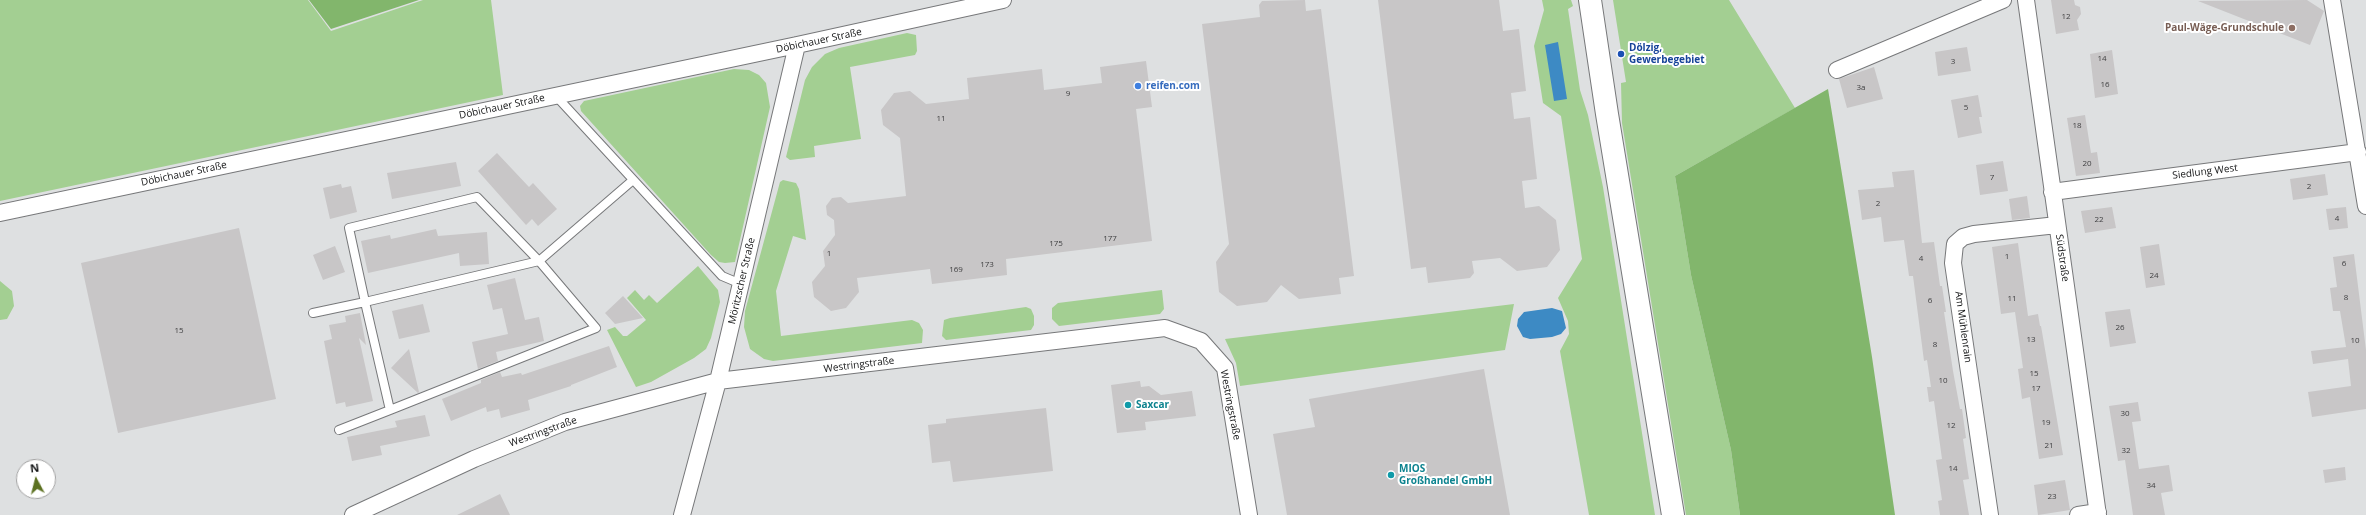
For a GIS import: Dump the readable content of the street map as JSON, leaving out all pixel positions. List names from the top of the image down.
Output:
{
  "streets": {
    "street": [
      "Döbichauer Straße",
      "Siedlung West",
      "Südstraße",
      "Möritzscher Straße",
      "Am Mühlenrain",
      "Westringstraße"
    ]
  },
  "crossings": [
    ["Döbichauer Straße", "Möritzscher Straße"],
    ["Siedlung West", "Südstraße"],
    ["Südstraße", "Am Mühlenrain"],
    ["Möritzscher Straße", "Westringstraße"]
  ],
  "places": [
    "Paul-Wäge-Grundschule",
    "Dölzig, Gewerbegebiet",
    "reifen.com",
    "Saxcar",
    "MIOS Großhandel GmbH"
  ],
  "house_numbers": [
    "12",
    "14",
    "3",
    "16",
    "3a",
    "9",
    "5",
    "11",
    "18",
    "20",
    "7",
    "2",
    "2",
    "4",
    "22",
    "177",
    "175",
    "1",
    "1",
    "4",
    "6",
    "173",
    "169",
    "24",
    "8",
    "11",
    "6",
    "26",
    "15",
    "13",
    "10",
    "8",
    "15",
    "10",
    "17",
    "30",
    "19",
    "12",
    "21",
    "32",
    "14",
    "34",
    "23"
  ],
  "north": "top"
}
